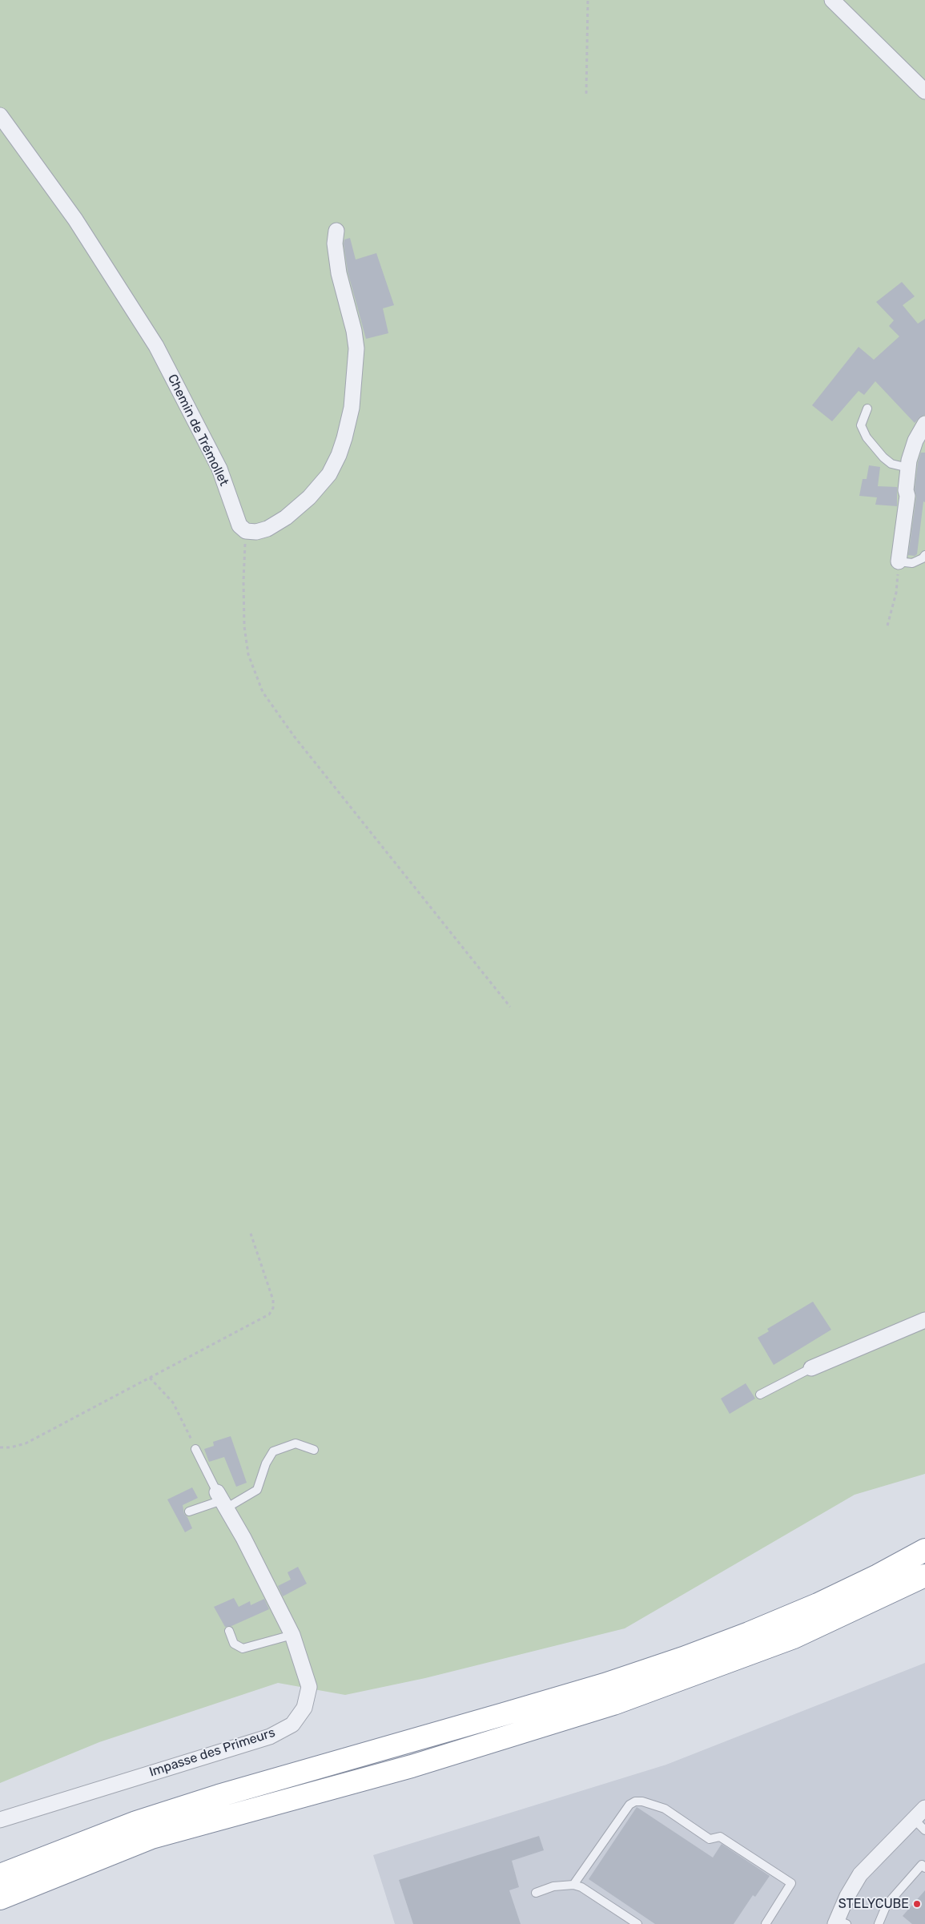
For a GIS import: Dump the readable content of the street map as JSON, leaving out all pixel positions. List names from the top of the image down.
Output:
{
  "streets": {
    "street": ["Chemin de Trémollet", "Impasse des Primeurs"]
  },
  "places": ["STELYCUBE"]
}
